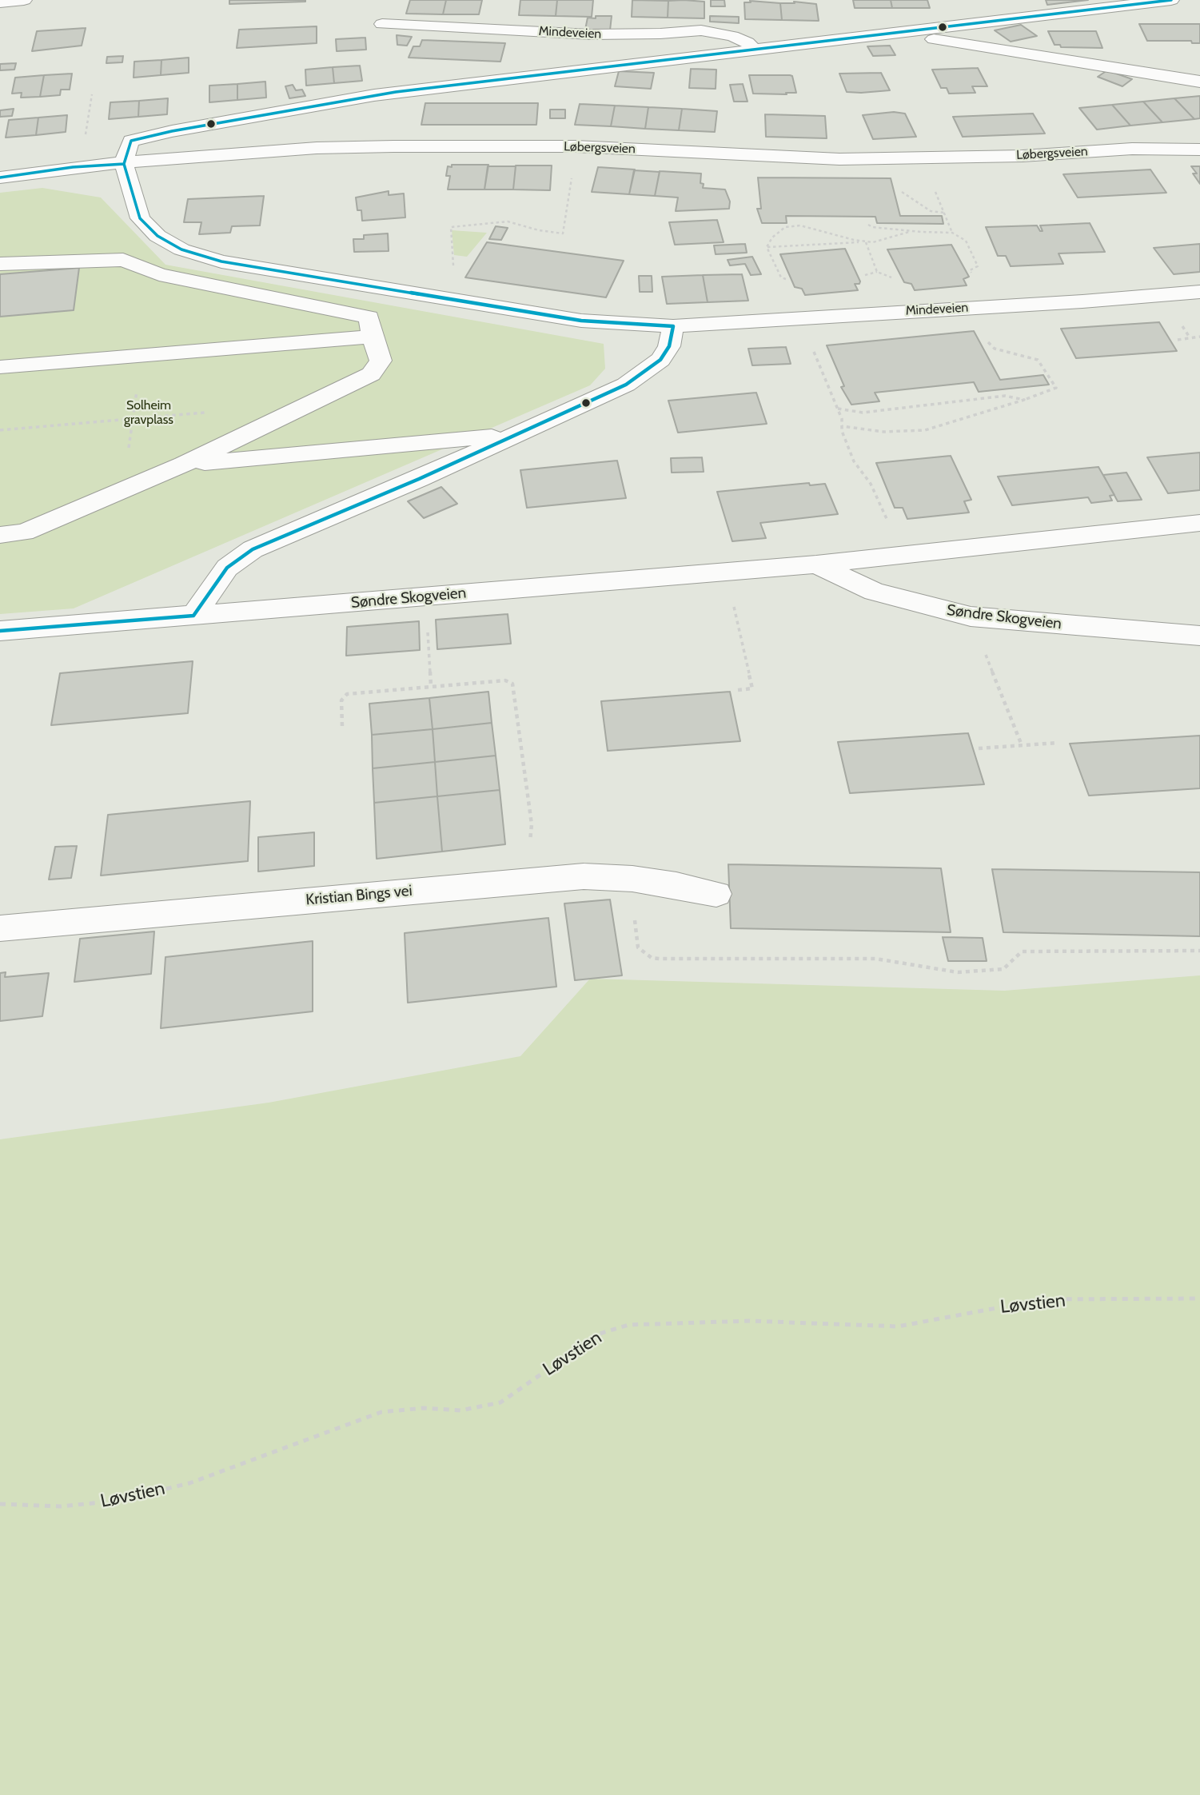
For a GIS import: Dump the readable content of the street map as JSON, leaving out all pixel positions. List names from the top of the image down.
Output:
{
  "streets": {
    "street": [
      "Mindeveien",
      "Løbergsveien",
      "Søndre Skogveien",
      "Kristian Bings vei"
    ],
    "path": ["Løvstien"]
  },
  "crossings": [
    ["Mindeveien", "Løbergsveien"]
  ],
  "parks": ["Solheim gravplass"]
}
